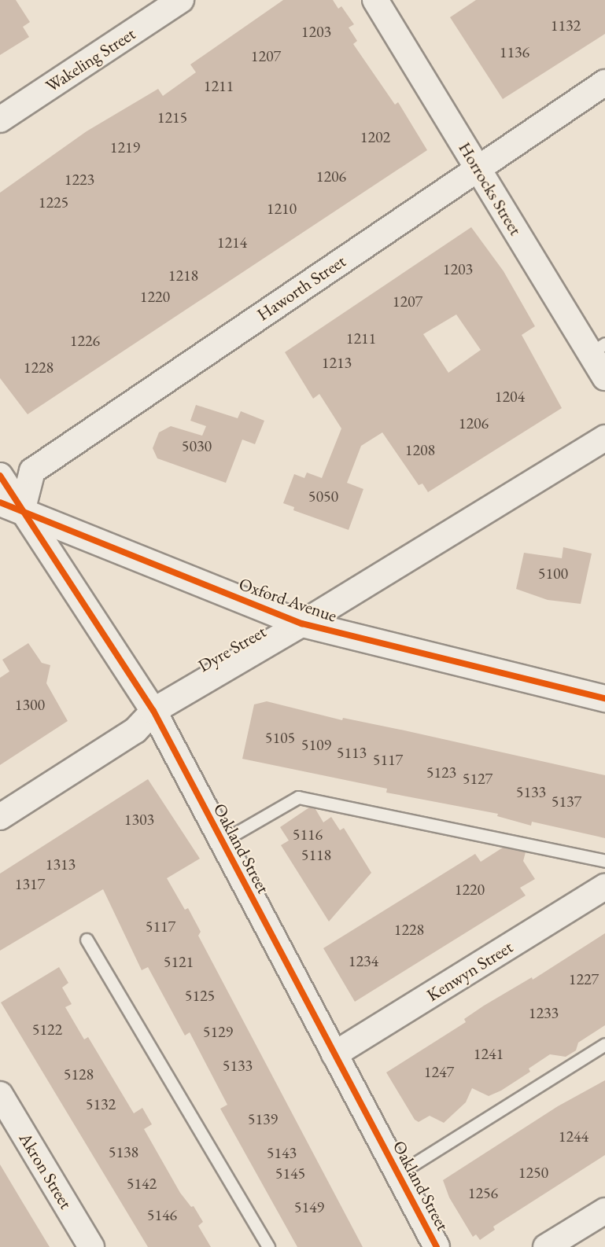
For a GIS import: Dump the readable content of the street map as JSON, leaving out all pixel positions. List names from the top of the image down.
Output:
{
  "streets": {
    "street": [
      "Wakeling Street",
      "Horrocks Street",
      "Haworth Street",
      "Oxford Avenue",
      "Dyre Street",
      "Oakland Street",
      "Kenwyn Street",
      "Akron Street"
    ]
  },
  "crossings": [
    ["Horrocks Street", "Haworth Street"],
    ["Haworth Street", "Oxford Avenue"],
    ["Haworth Street", "Oakland Street"],
    ["Oxford Avenue", "Dyre Street"],
    ["Oxford Avenue", "Oakland Street"],
    ["Dyre Street", "Oakland Street"],
    ["Oakland Street", "Kenwyn Street"]
  ],
  "house_numbers": [
    "1132",
    "1203",
    "1136",
    "1207",
    "1211",
    "1215",
    "1202",
    "1219",
    "1206",
    "1223",
    "1225",
    "1210",
    "1214",
    "1203",
    "1218",
    "1220",
    "1207",
    "1211",
    "1226",
    "1213",
    "1228",
    "1204",
    "1206",
    "5030",
    "1208",
    "5050",
    "5100",
    "1300",
    "5105",
    "5109",
    "5113",
    "5117",
    "5123",
    "5127",
    "5133",
    "5137",
    "1303",
    "5116",
    "5118",
    "1313",
    "1317",
    "1220",
    "5117",
    "1228",
    "1234",
    "5121",
    "1227",
    "5125",
    "1233",
    "5122",
    "5129",
    "1241",
    "5133",
    "1247",
    "5128",
    "5132",
    "5139",
    "1244",
    "5138",
    "5143",
    "1250",
    "5145",
    "5142",
    "1256",
    "5149",
    "5146"
  ]
}
